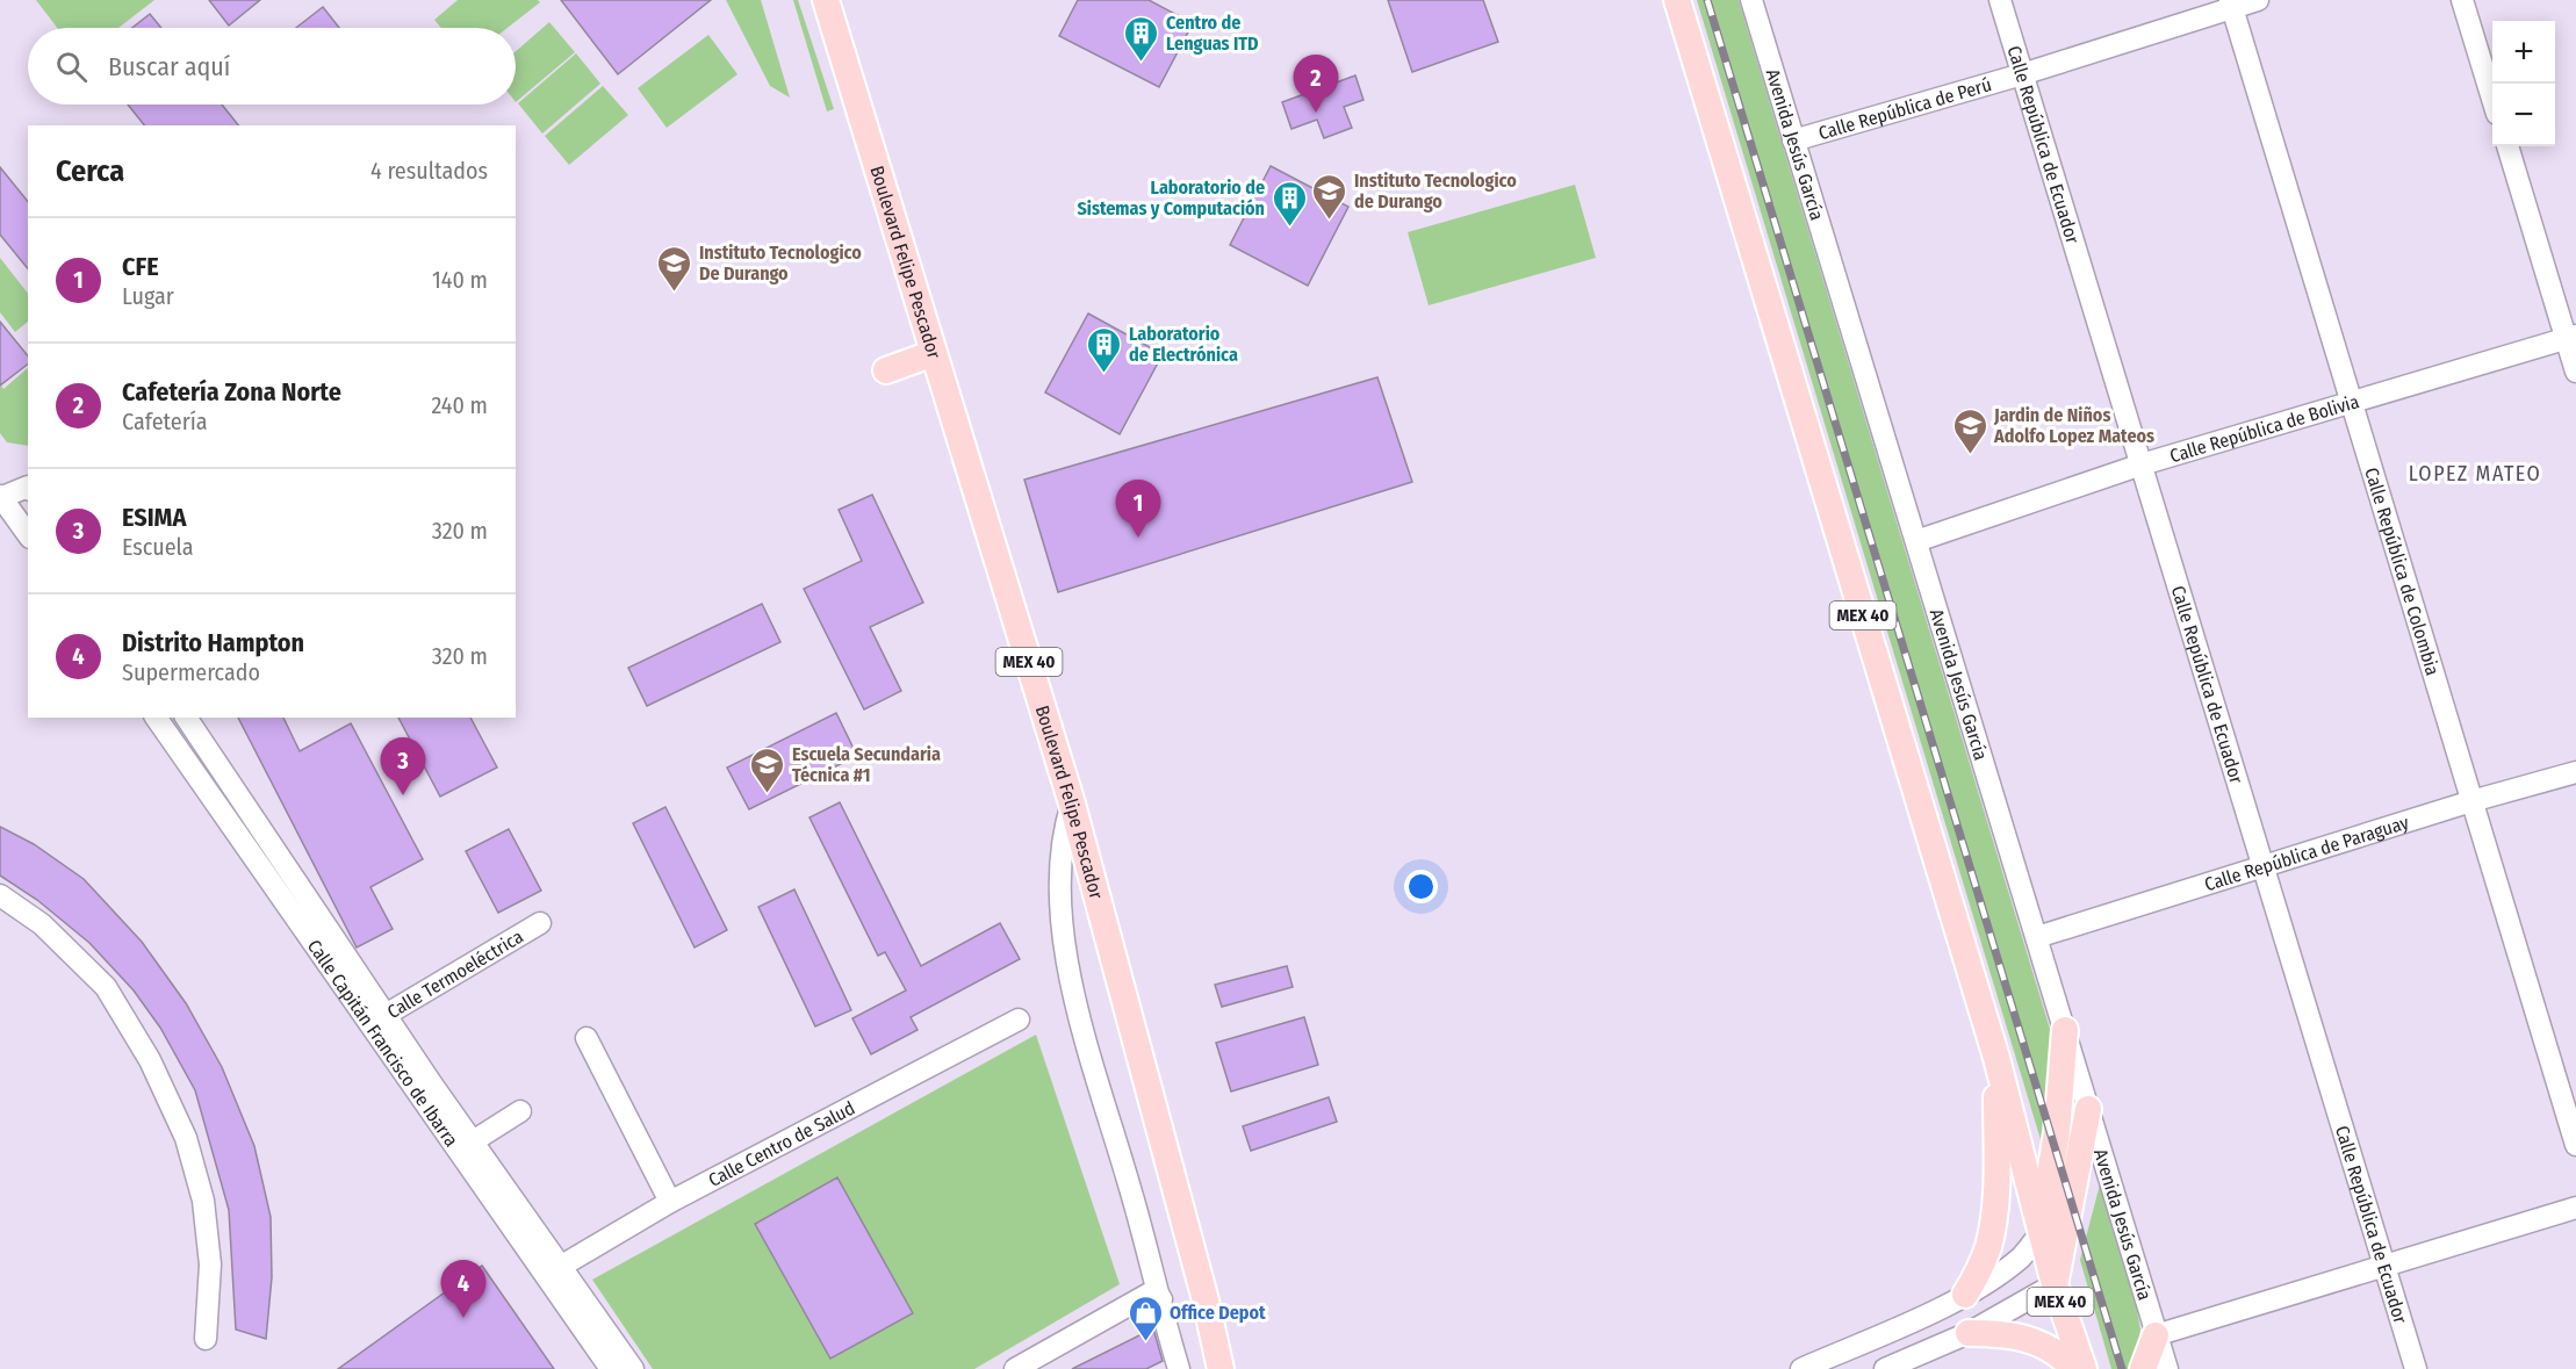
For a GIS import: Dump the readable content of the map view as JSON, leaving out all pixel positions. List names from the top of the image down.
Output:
{
  "streets": {
    "main road": ["Boulevard Felipe Pescador", "MEX 40"],
    "street": [
      "Calle República de Perú",
      "Calle República de Ecuador",
      "Avenida Jesús García",
      "Calle República de Bolivia",
      "Calle República de Colombia",
      "Calle República de Paraguay",
      "Calle Termoeléctrica",
      "Calle Capitán Francisco de Ibarra",
      "Calle Centro de Salud"
    ]
  },
  "crossings": [
    ["Calle República de Perú", "Calle República de Ecuador"],
    ["Calle República de Perú", "Avenida Jesús García"],
    ["Calle República de Perú", "Calle República de Colombia"],
    ["Calle República de Ecuador", "Calle República de Bolivia"],
    ["Calle República de Ecuador", "Calle República de Paraguay"],
    ["Avenida Jesús García", "Calle República de Bolivia"],
    ["Avenida Jesús García", "Calle República de Paraguay"],
    ["Boulevard Felipe Pescador", "MEX 40"],
    ["Calle República de Bolivia", "Calle República de Colombia"],
    ["Calle República de Colombia", "Calle República de Paraguay"],
    ["Calle Termoeléctrica", "Calle Capitán Francisco de Ibarra"],
    ["Calle Capitán Francisco de Ibarra", "Calle Centro de Salud"]
  ],
  "districts": ["LOPEZ MATEO"],
  "places": {
    "building": ["Centro de Lenguas ITD", "Laboratorio de Sistemas y Computación", "Laboratorio de Electrónica"],
    "school or university": [
      "Instituto Tecnologico de Durango",
      "Instituto Tecnologico De Durango",
      "Jardin de Niños Adolfo Lopez Mateos",
      "Escuela Secundaria Técnica #1"
    ],
    "shop": ["Office Depot"]
  },
  "page": {
    "map_buttons": ["+", "−"],
    "search": "Buscar aquí",
    "pins": [
      "2",
      "1",
      "3",
      "4"
    ],
    "heading": ["Cerca", "4 resultados"],
    "list": [
      {
        "mark": "1",
        "name": "CFE",
        "note": "Lugar",
        "value": "140 m"
      },
      {
        "mark": "2",
        "name": "Cafetería Zona Norte",
        "note": "Cafetería",
        "value": "240 m"
      },
      {
        "mark": "3",
        "name": "ESIMA",
        "note": "Escuela",
        "value": "320 m"
      },
      {
        "mark": "4",
        "name": "Distrito Hampton",
        "note": "Supermercado",
        "value": "320 m"
      }
    ]
  }
}
